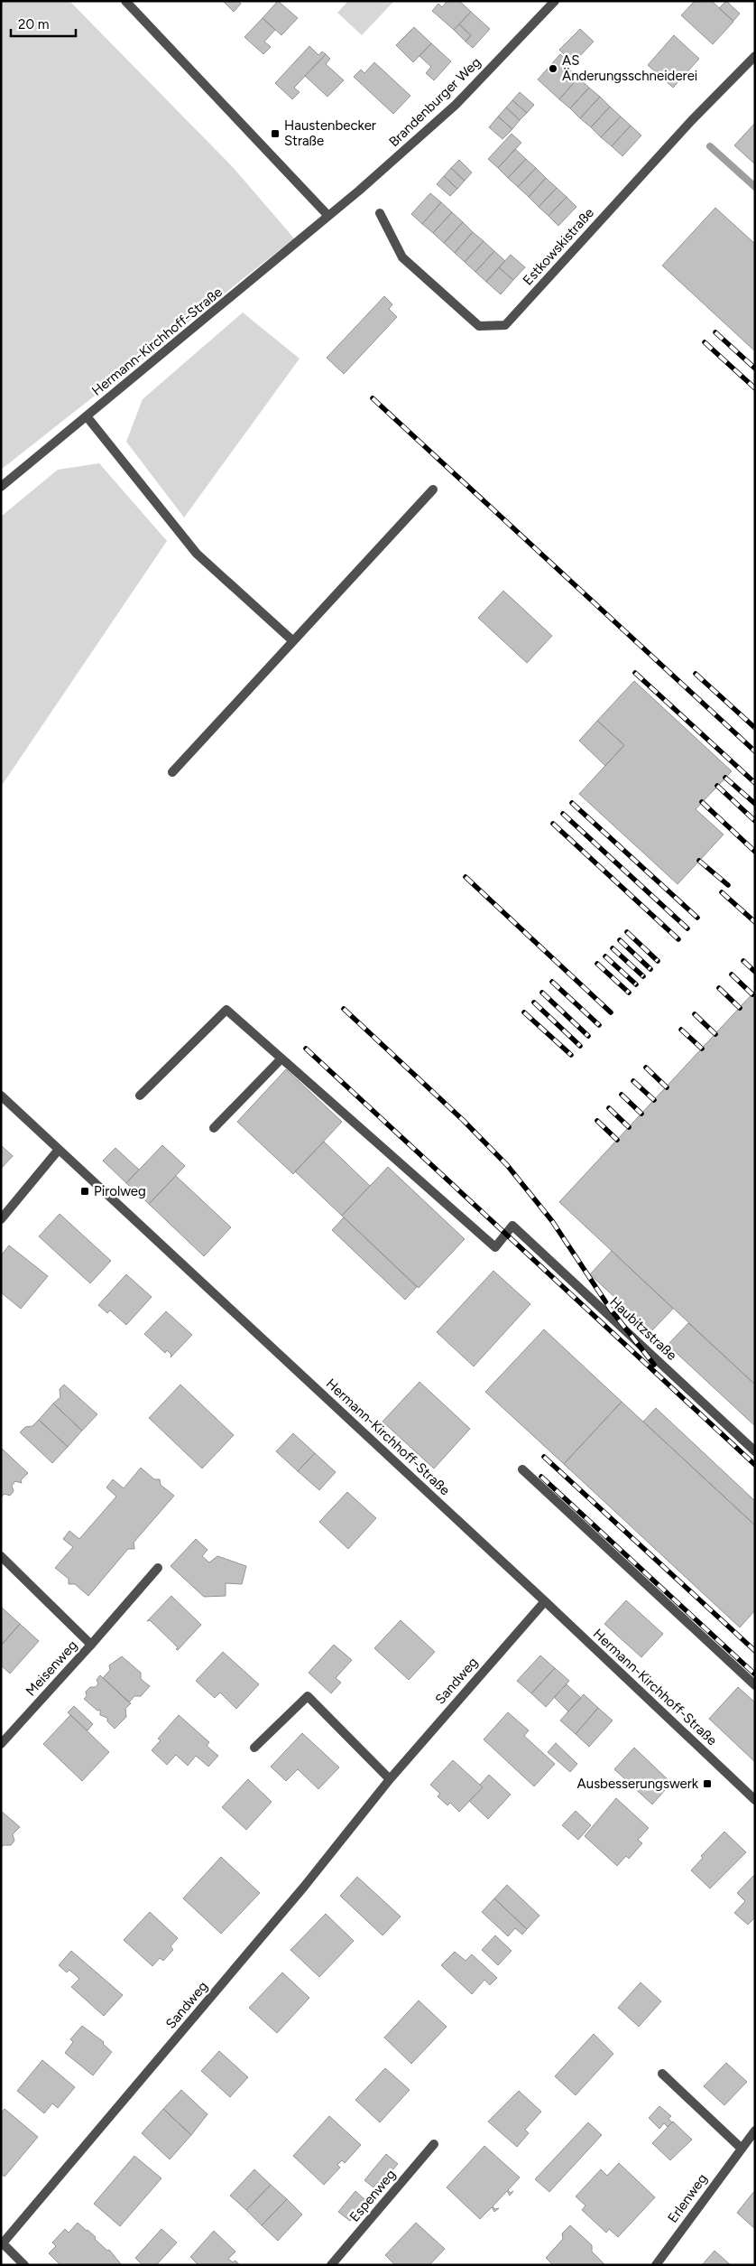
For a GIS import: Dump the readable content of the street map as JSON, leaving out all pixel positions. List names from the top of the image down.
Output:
{
  "streets": {
    "street": [
      "Brandenburger Weg",
      "Estkowskistraße",
      "Hermann-Kirchhoff-Straße",
      "Haubitzstraße",
      "Meisenweg",
      "Sandweg",
      "Espenweg",
      "Erlenweg"
    ]
  },
  "crossings": [
    ["Brandenburger Weg", "Hermann-Kirchhoff-Straße"],
    ["Hermann-Kirchhoff-Straße", "Sandweg"]
  ],
  "places": {
    "other": ["AS Änderungsschneiderei"],
    "transit": ["Haustenbecker Straße", "Pirolweg", "Ausbesserungswerk"]
  },
  "scale_bar": "20 m"
}
